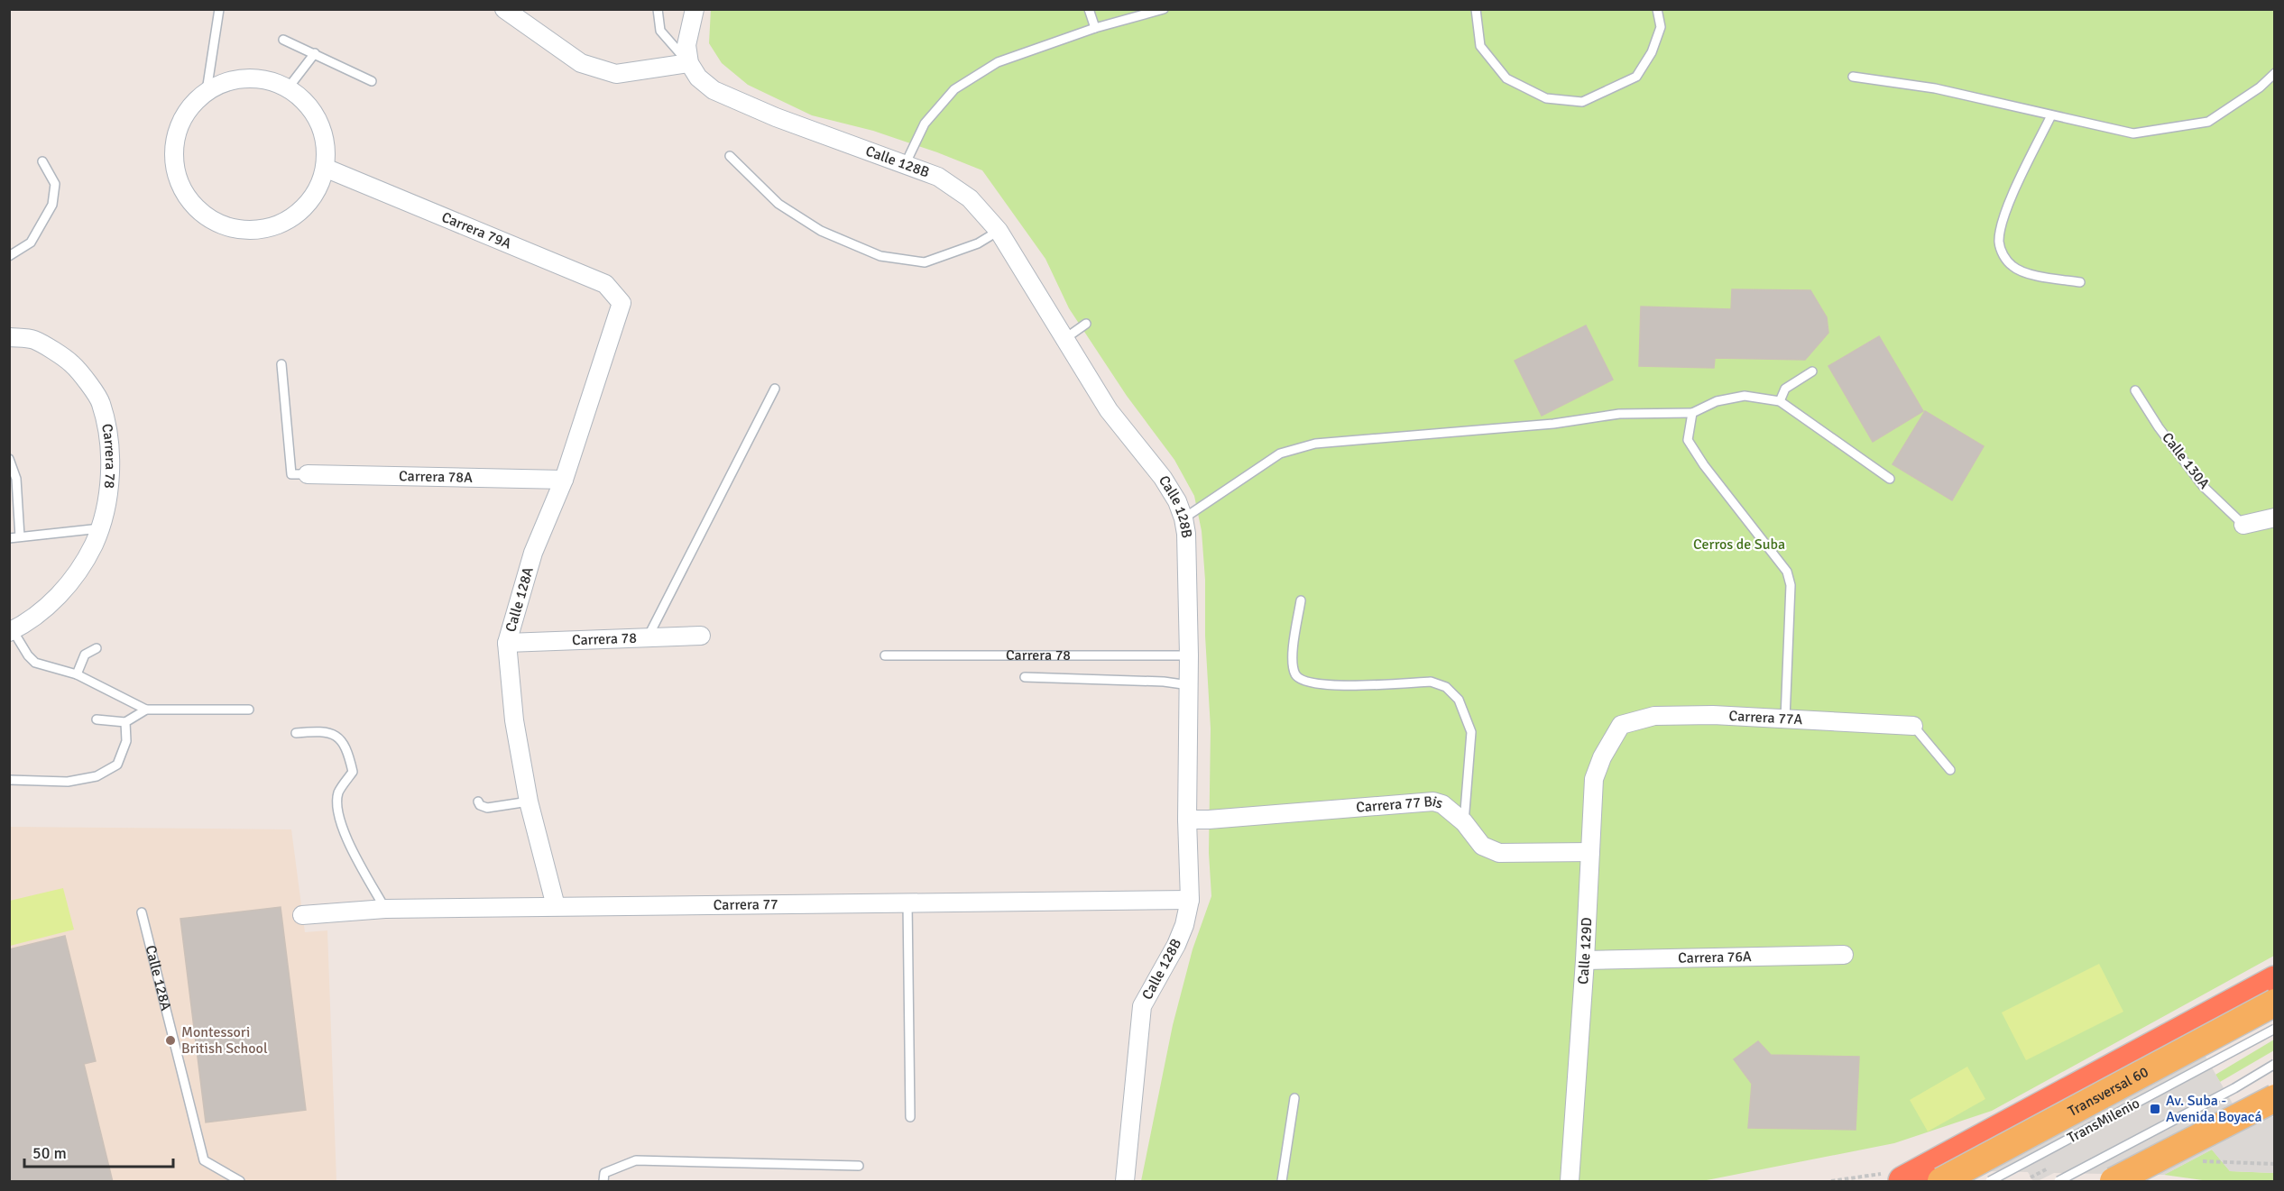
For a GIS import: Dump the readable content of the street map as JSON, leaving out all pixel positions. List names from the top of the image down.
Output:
{
  "streets": {
    "main road": ["Transversal 60"],
    "street": [
      "Calle 128B",
      "Carrera 79A",
      "Carrera 78",
      "Carrera 78A",
      "Calle 128A",
      "Carrera 77A",
      "Carrera 77 Bis",
      "Carrera 77",
      "Calle 129D",
      "Carrera 76A"
    ],
    "lane": ["Calle 130A", "TransMilenio"]
  },
  "crossings": [
    ["Calle 128B", "Carrera 78"],
    ["Calle 128B", "Carrera 77 Bis"],
    ["Calle 128B", "Carrera 77"],
    ["Carrera 79A", "Calle 128A"],
    ["Carrera 78", "Calle 128A"],
    ["Carrera 78A", "Calle 128A"],
    ["Calle 128A", "Carrera 77"],
    ["Carrera 77A", "Calle 129D"],
    ["Carrera 77 Bis", "Calle 129D"],
    ["Calle 129D", "Carrera 76A"]
  ],
  "parks": ["Cerros de Suba"],
  "places": {
    "other": ["Montessori British School"],
    "transit": ["Av. Suba - Avenida Boyacá"]
  },
  "scale_bar": "50 m"
}
